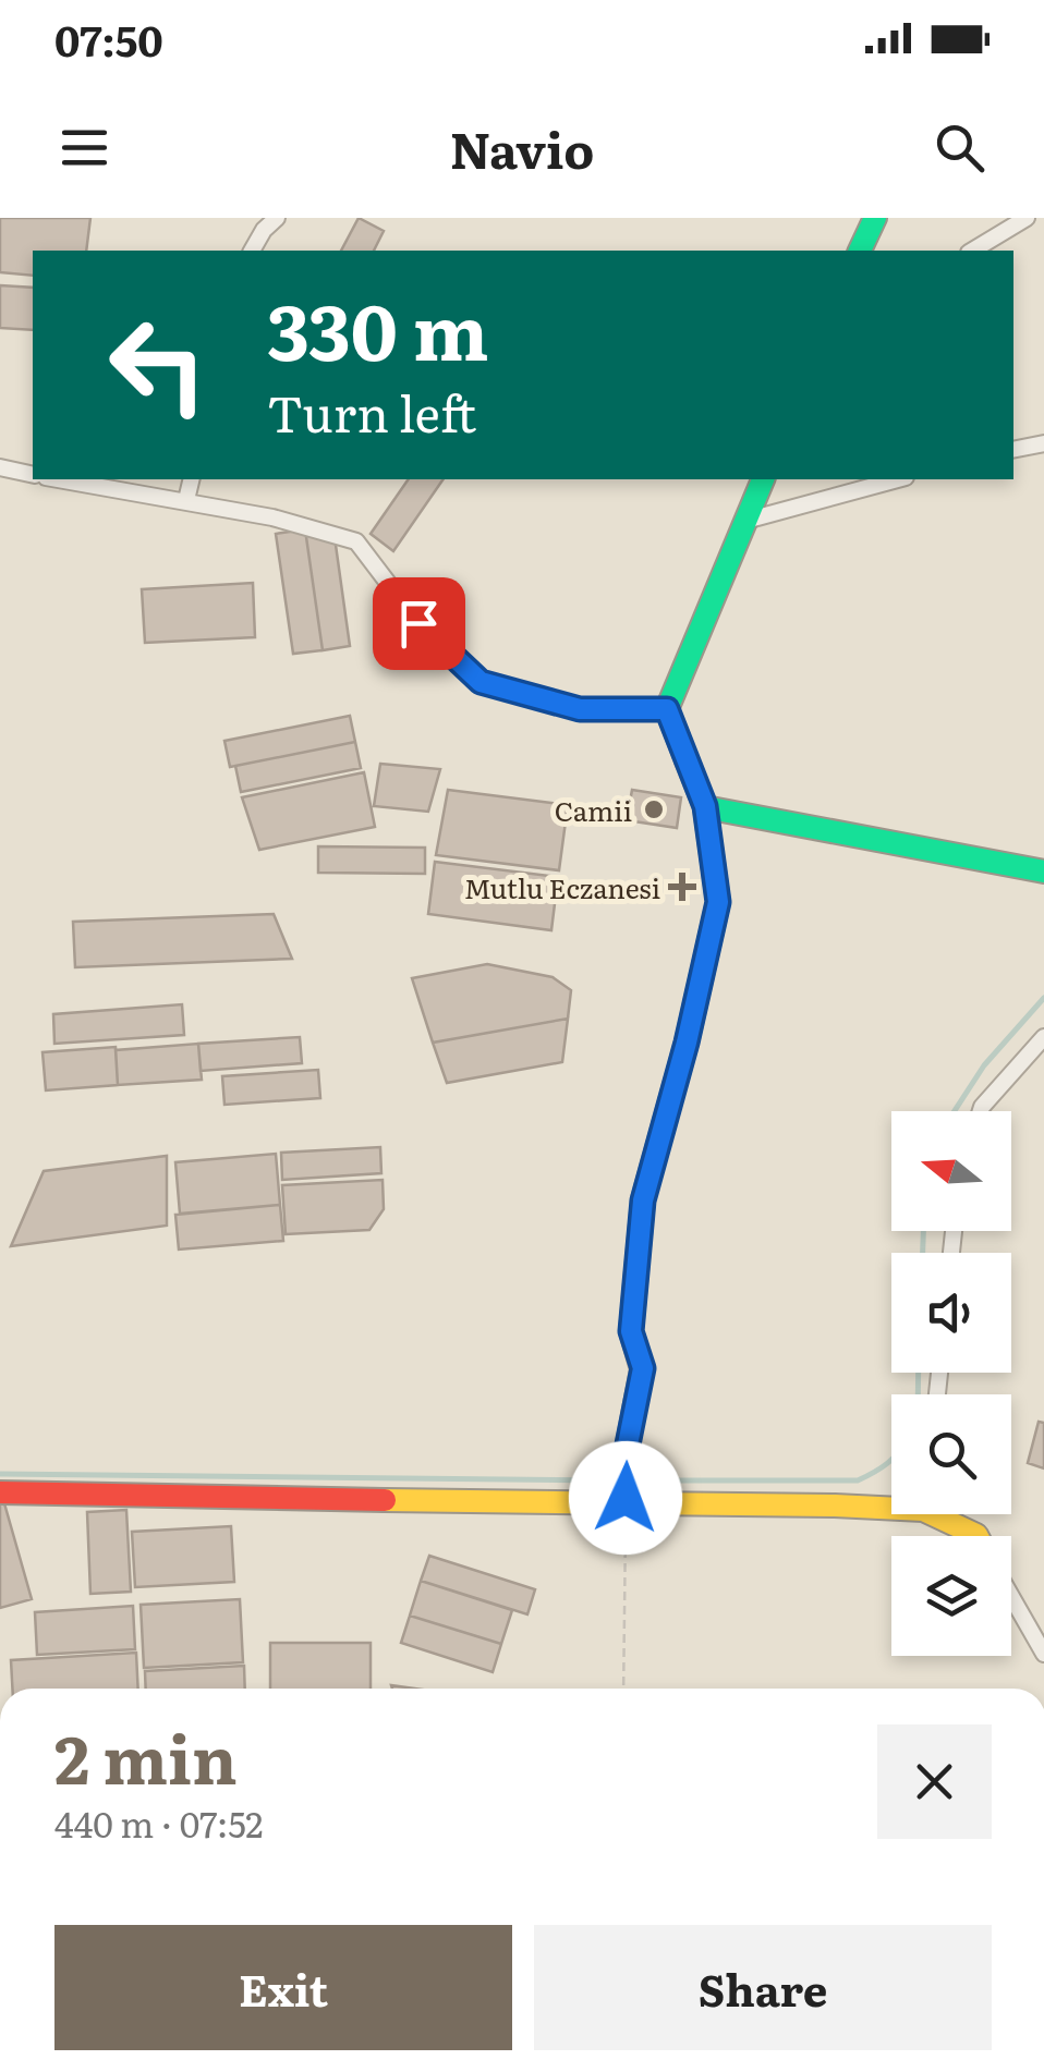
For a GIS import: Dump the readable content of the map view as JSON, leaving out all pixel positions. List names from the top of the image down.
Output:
{
  "places": {
    "other": ["Camii"],
    "health": ["Mutlu Eczanesi"]
  },
  "north": "left",
  "page": {
    "status": "07:50",
    "header": "Navio",
    "turn": ["330 m", "Turn left"],
    "heading": ["2 min", "440 m · 07:52"],
    "buttons": ["Exit", "Share"]
  }
}
